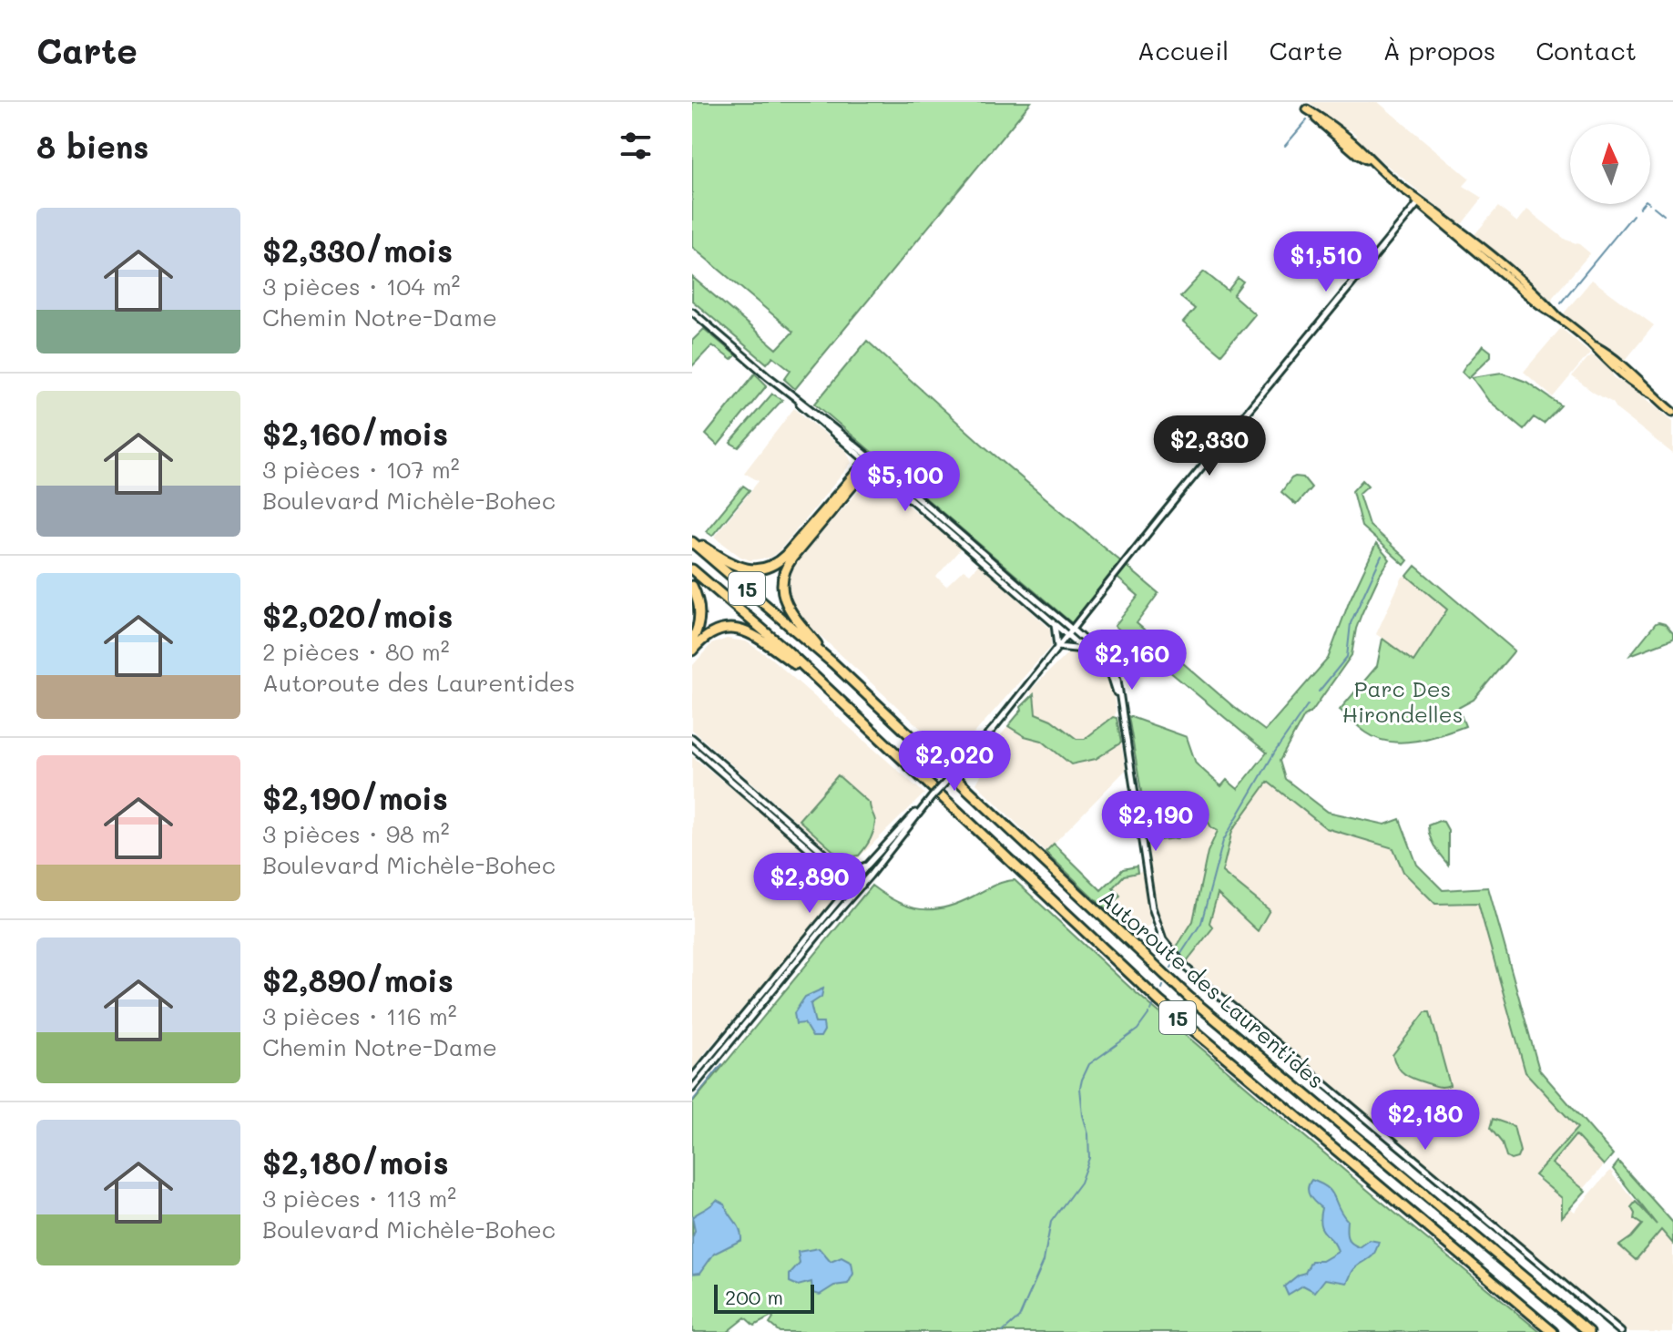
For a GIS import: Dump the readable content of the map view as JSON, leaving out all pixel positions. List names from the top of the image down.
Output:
{
  "streets": {
    "highway": ["15", "Autoroute des Laurentides"]
  },
  "parks": ["Parc Des Hirondelles"],
  "scale_bar": "200 m",
  "north": "top",
  "page": {
    "header": "Carte",
    "nav": [
      "Accueil",
      "Carte",
      "À propos",
      "Contact"
    ],
    "heading": "8 biens",
    "list": [
      {
        "name": "$2,330/mois",
        "note": "3 pièces · 104 m² · Chemin Notre-Dame"
      },
      {
        "name": "$2,160/mois",
        "note": "3 pièces · 107 m² · Boulevard Michèle-Bohec"
      },
      {
        "name": "$2,020/mois",
        "note": "2 pièces · 80 m² · Autoroute des Laurentides"
      },
      {
        "name": "$2,190/mois",
        "note": "3 pièces · 98 m² · Boulevard Michèle-Bohec"
      },
      {
        "name": "$2,890/mois",
        "note": "3 pièces · 116 m² · Chemin Notre-Dame"
      },
      {
        "name": "$2,180/mois",
        "note": "3 pièces · 113 m² · Boulevard Michèle-Bohec"
      }
    ],
    "price": [
      "$1,510",
      "$2,330",
      "$5,100",
      "$2,160",
      "$2,020",
      "$2,190",
      "$2,890",
      "$2,180"
    ],
    "scale": "200 m"
  }
}
